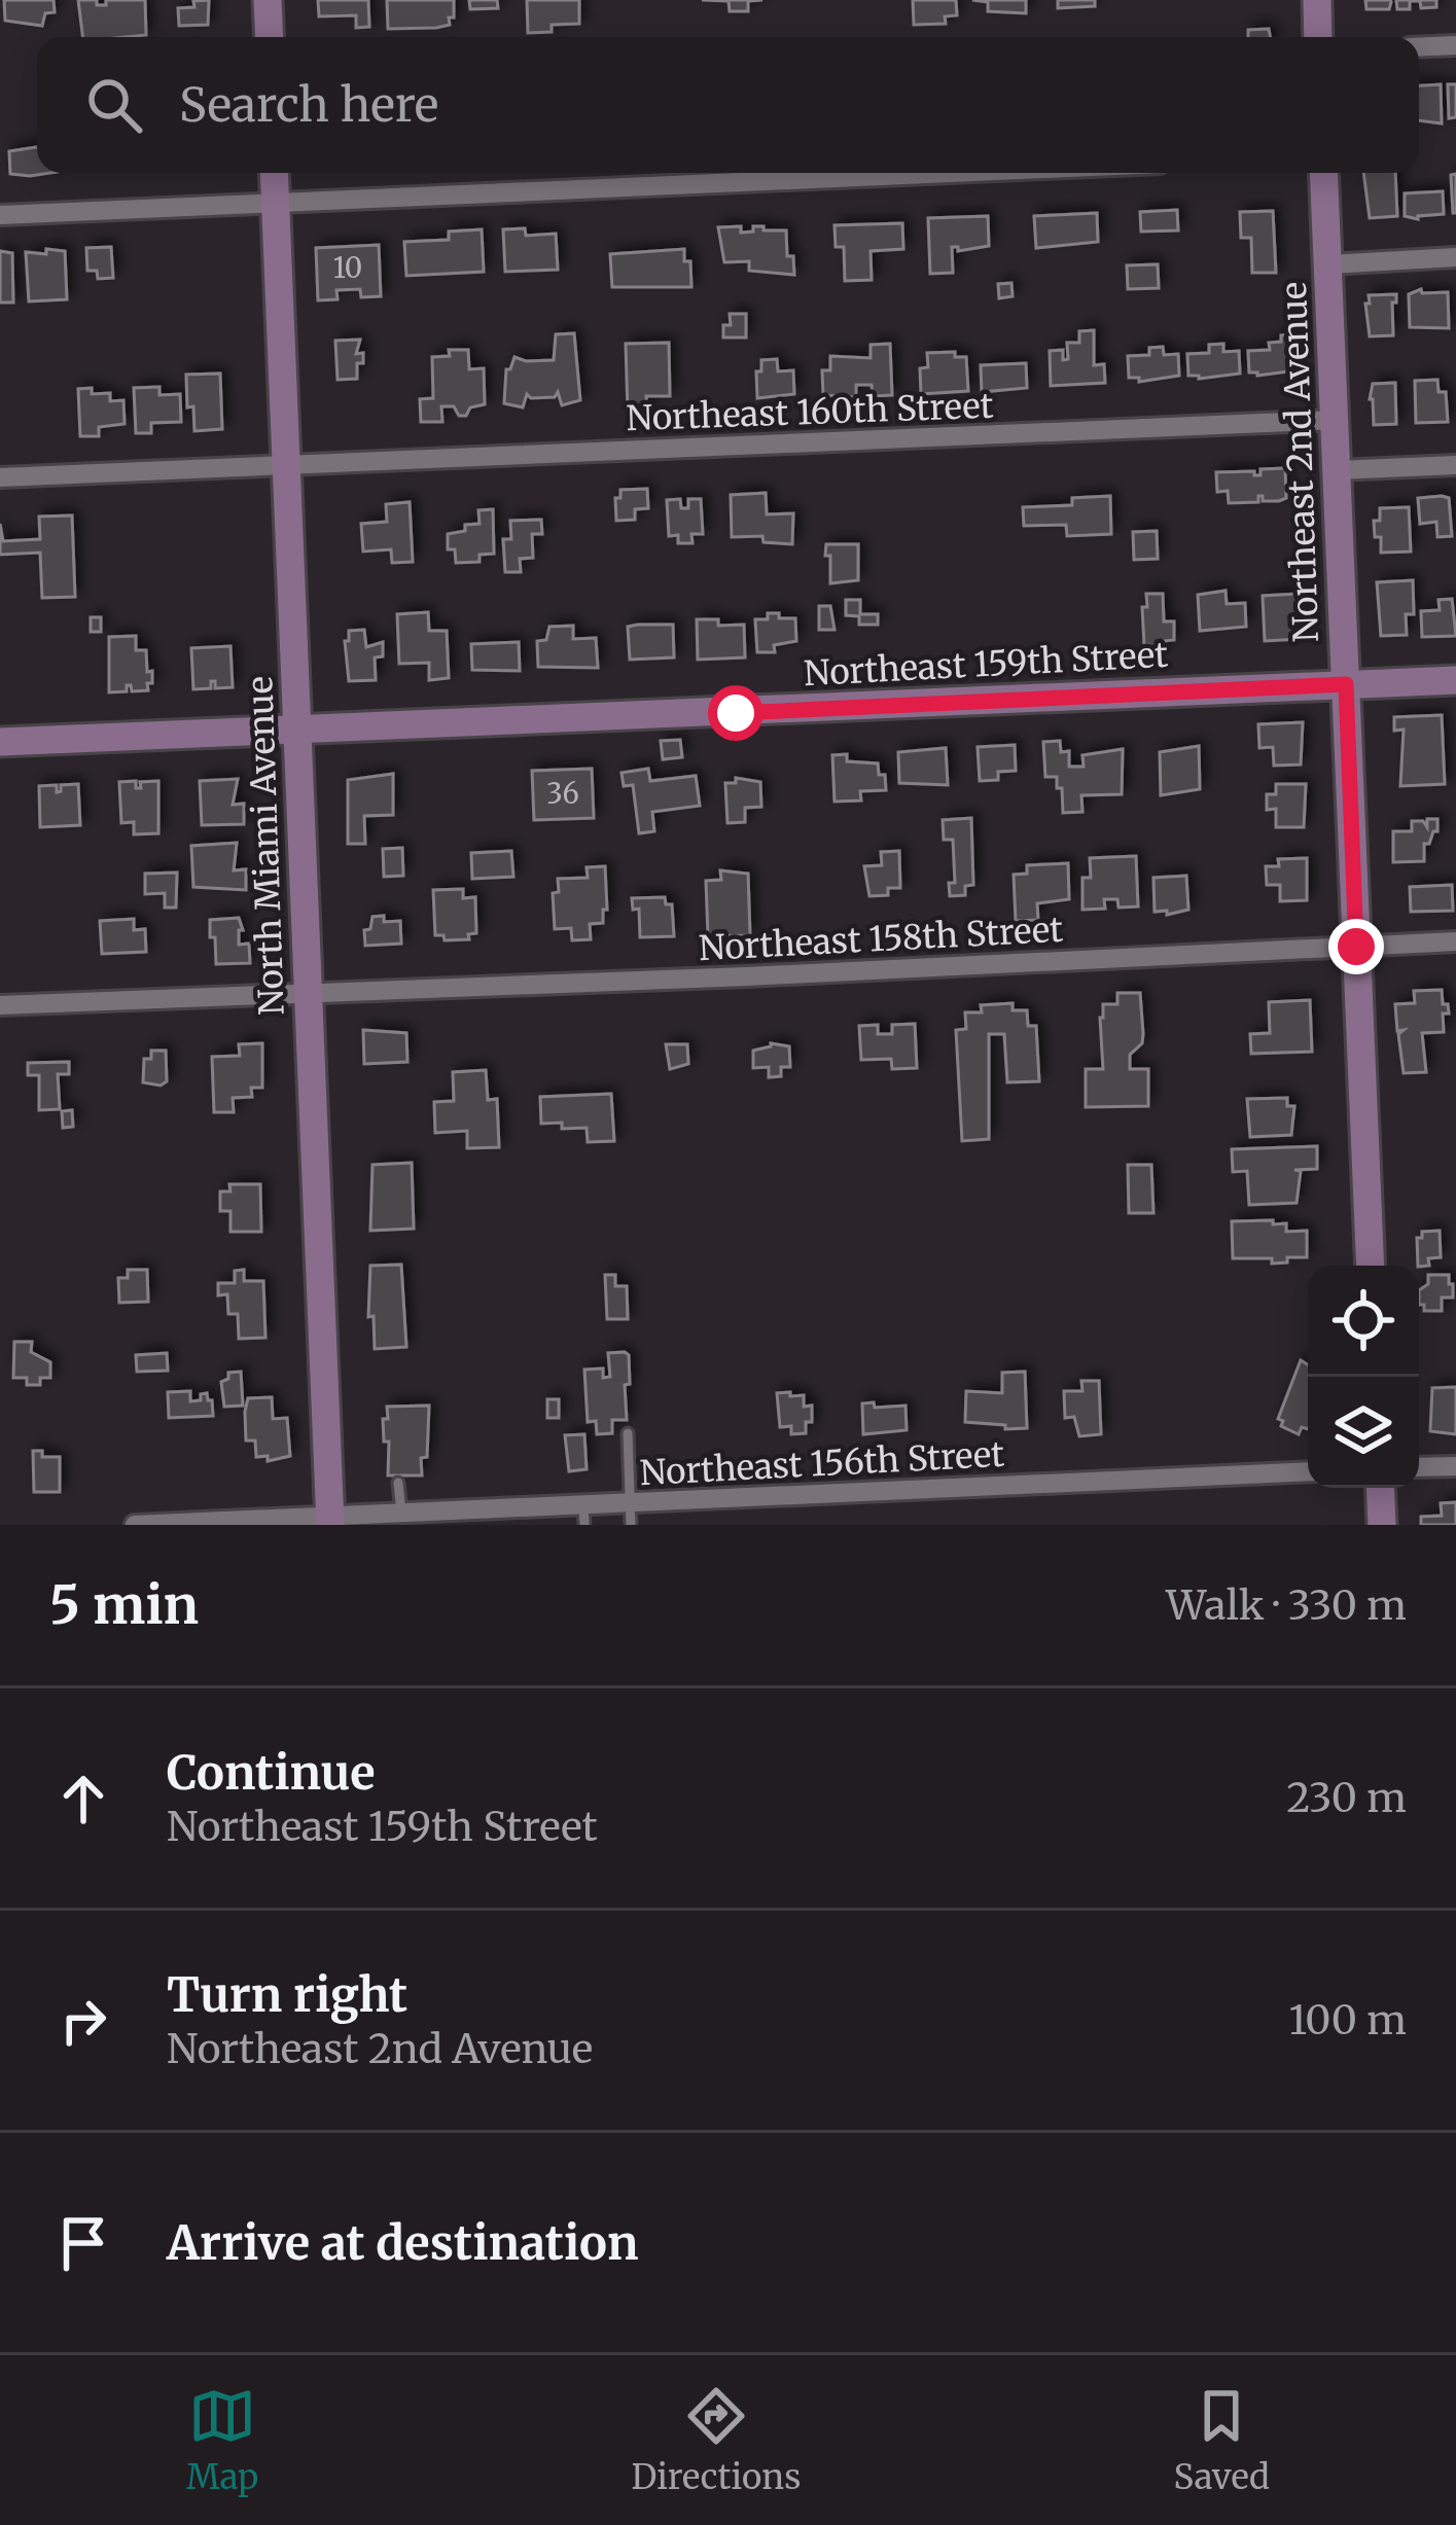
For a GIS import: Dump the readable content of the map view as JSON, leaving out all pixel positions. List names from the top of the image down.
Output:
{
  "streets": {
    "street": [
      "Northeast 160th Street",
      "Northeast 2nd Avenue",
      "Northeast 159th Street",
      "North Miami Avenue",
      "Northeast 158th Street",
      "Northeast 156th Street"
    ]
  },
  "crossings": [
    ["Northeast 160th Street", "Northeast 2nd Avenue"],
    ["Northeast 160th Street", "North Miami Avenue"],
    ["Northeast 2nd Avenue", "Northeast 159th Street"],
    ["Northeast 2nd Avenue", "Northeast 158th Street"],
    ["Northeast 159th Street", "North Miami Avenue"],
    ["North Miami Avenue", "Northeast 158th Street"],
    ["North Miami Avenue", "Northeast 156th Street"]
  ],
  "house_numbers": ["10", "36"],
  "page": {
    "search": "Search here",
    "heading": ["5 min", "Walk · 330 m"],
    "list": [
      ["Continue", "Northeast 159th Street", "230 m"],
      ["Turn right", "Northeast 2nd Avenue", "100 m"],
      "Arrive at destination"
    ],
    "nav": ["Map", "Directions", "Saved"]
  }
}
